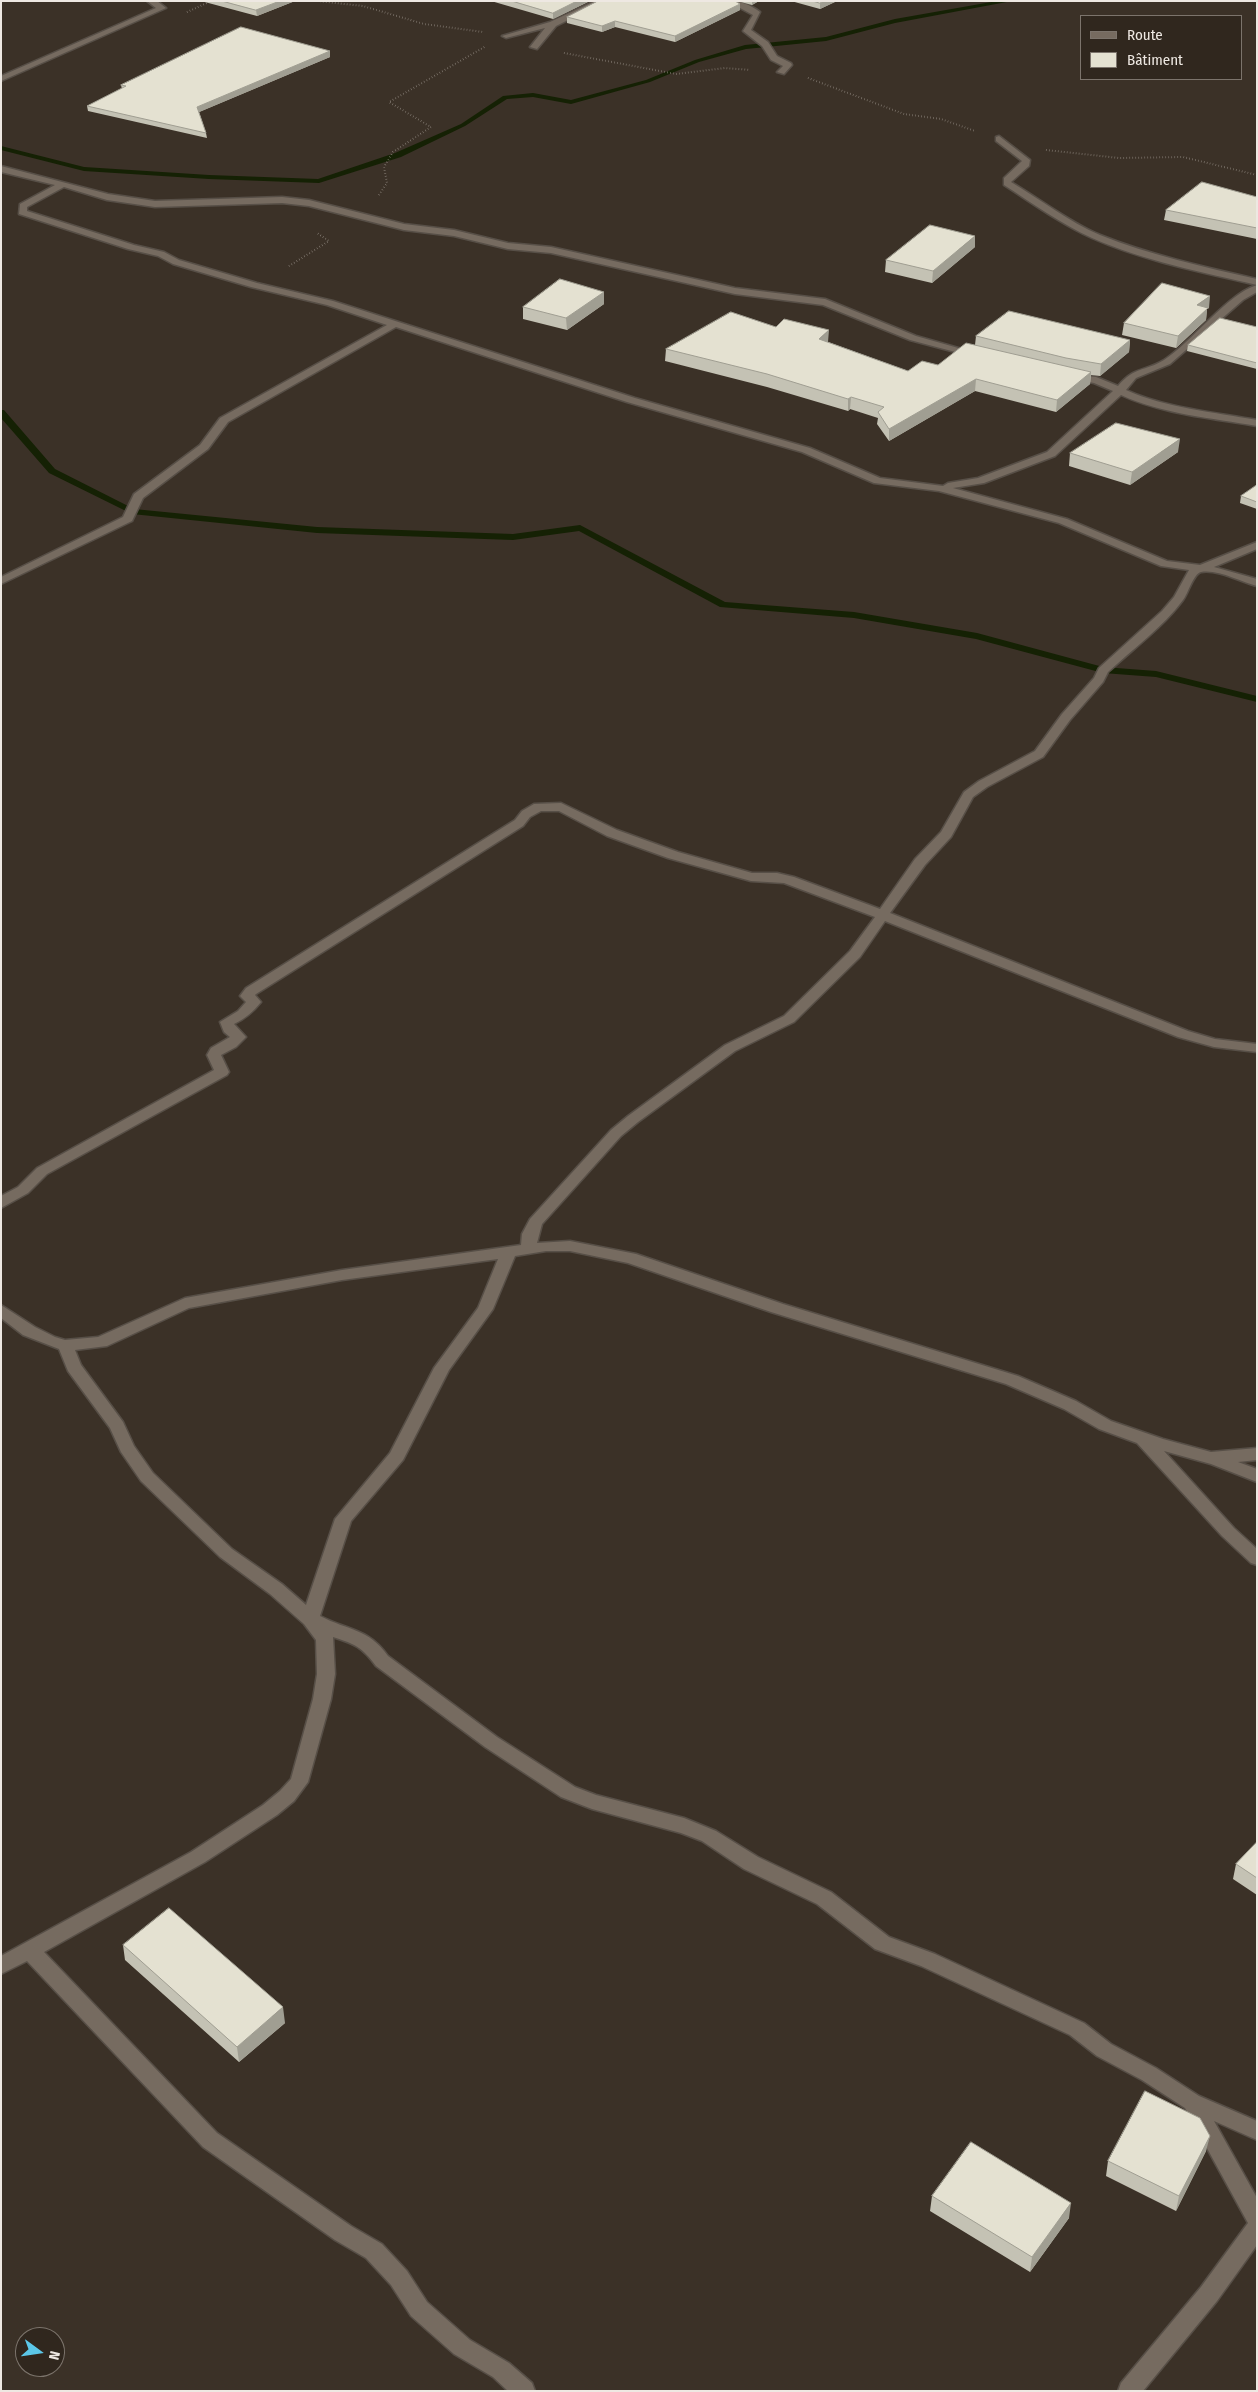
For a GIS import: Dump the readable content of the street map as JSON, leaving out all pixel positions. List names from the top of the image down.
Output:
{
  "legend": ["Route", "Bâtiment"],
  "north": "right"
}
